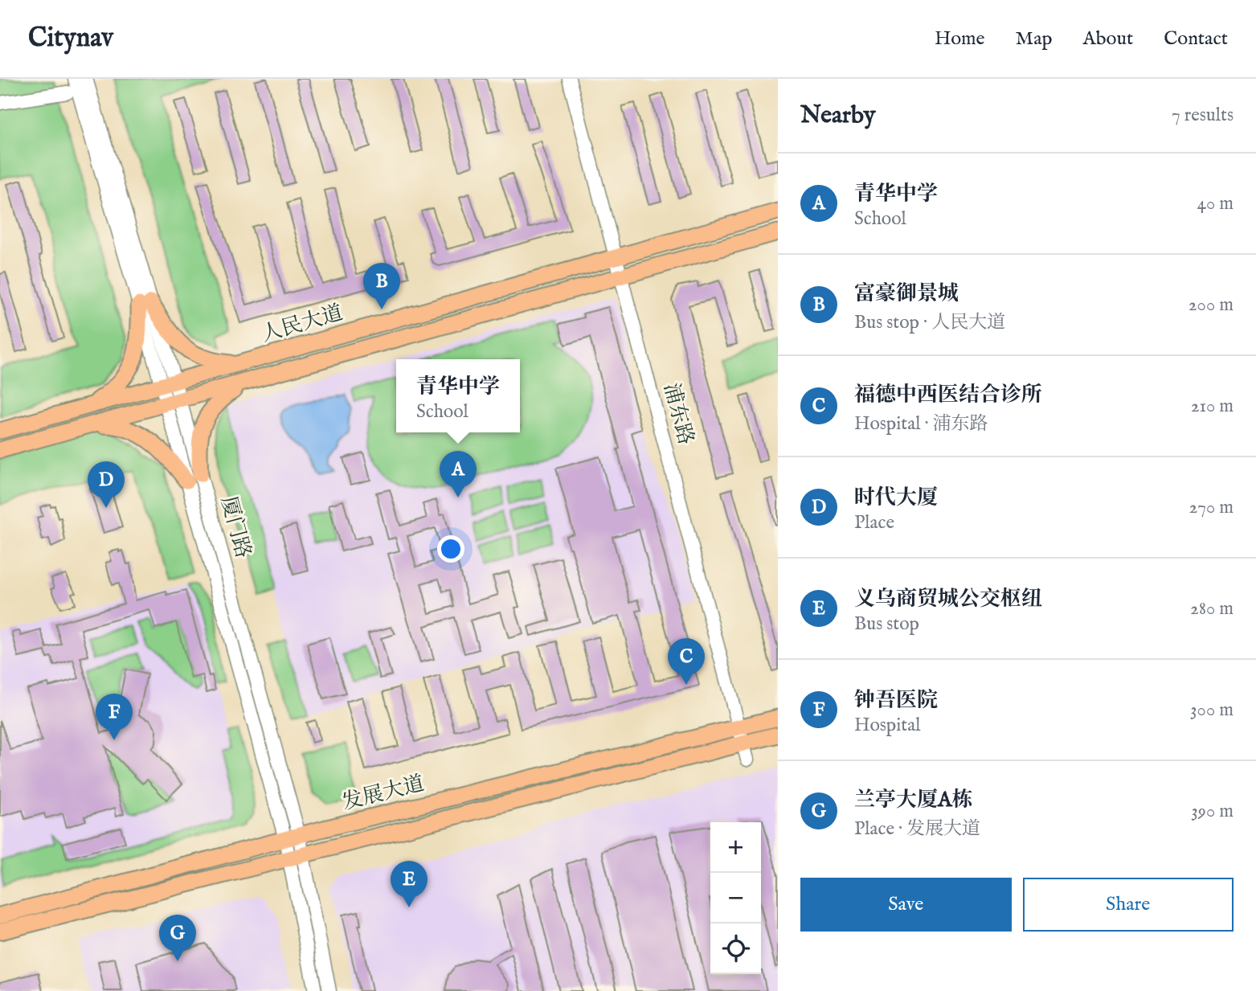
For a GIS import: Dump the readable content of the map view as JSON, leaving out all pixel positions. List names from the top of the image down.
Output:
{
  "streets": {
    "main road": ["人民大道", "发展大道"],
    "street": ["浦东路", "厦门路"]
  },
  "crossings": [
    ["人民大道", "浦东路"],
    ["人民大道", "厦门路"],
    ["浦东路", "发展大道"],
    ["厦门路", "发展大道"]
  ],
  "page": {
    "header": "Citynav",
    "nav": [
      "Home",
      "Map",
      "About",
      "Contact"
    ],
    "heading": ["Nearby", "7 results"],
    "list": [
      {
        "mark": "A",
        "name": "青华中学",
        "note": "School",
        "value": "40 m"
      },
      {
        "mark": "B",
        "name": "富豪御景城",
        "note": "Bus stop · 人民大道",
        "value": "200 m"
      },
      {
        "mark": "C",
        "name": "福德中西医结合诊所",
        "note": "Hospital · 浦东路",
        "value": "210 m"
      },
      {
        "mark": "D",
        "name": "时代大厦",
        "note": "Place",
        "value": "270 m"
      },
      {
        "mark": "E",
        "name": "义乌商贸城公交枢纽",
        "note": "Bus stop",
        "value": "280 m"
      },
      {
        "mark": "F",
        "name": "钟吾医院",
        "note": "Hospital",
        "value": "300 m"
      },
      {
        "mark": "G",
        "name": "兰亭大厦A栋",
        "note": "Place · 发展大道",
        "value": "390 m"
      }
    ],
    "pins": [
      "B",
      "A",
      "D",
      "C",
      "F",
      "E",
      "G"
    ],
    "popup": ["青华中学", "School"],
    "map_buttons": ["+", "−"],
    "buttons": ["Save", "Share"]
  }
}
